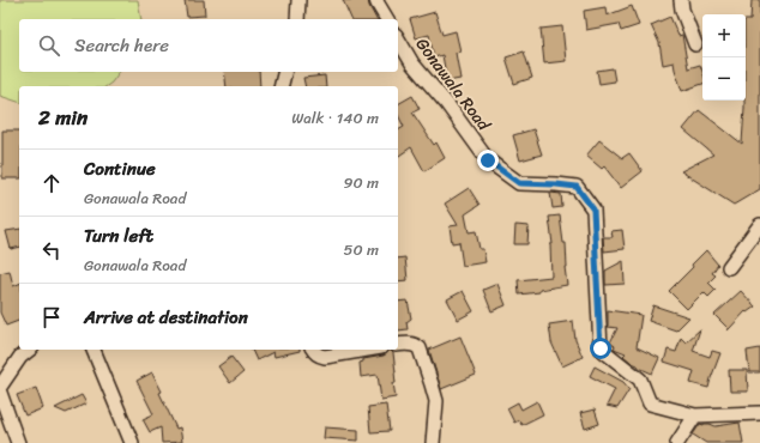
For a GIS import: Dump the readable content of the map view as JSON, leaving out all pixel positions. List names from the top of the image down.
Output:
{
  "streets": {
    "street": ["Gonawala Road"]
  },
  "page": {
    "map_buttons": ["+", "−"],
    "search": "Search here",
    "heading": ["2 min", "Walk · 140 m"],
    "list": [
      ["Continue", "Gonawala Road", "90 m"],
      ["Turn left", "Gonawala Road", "50 m"],
      "Arrive at destination"
    ]
  }
}
